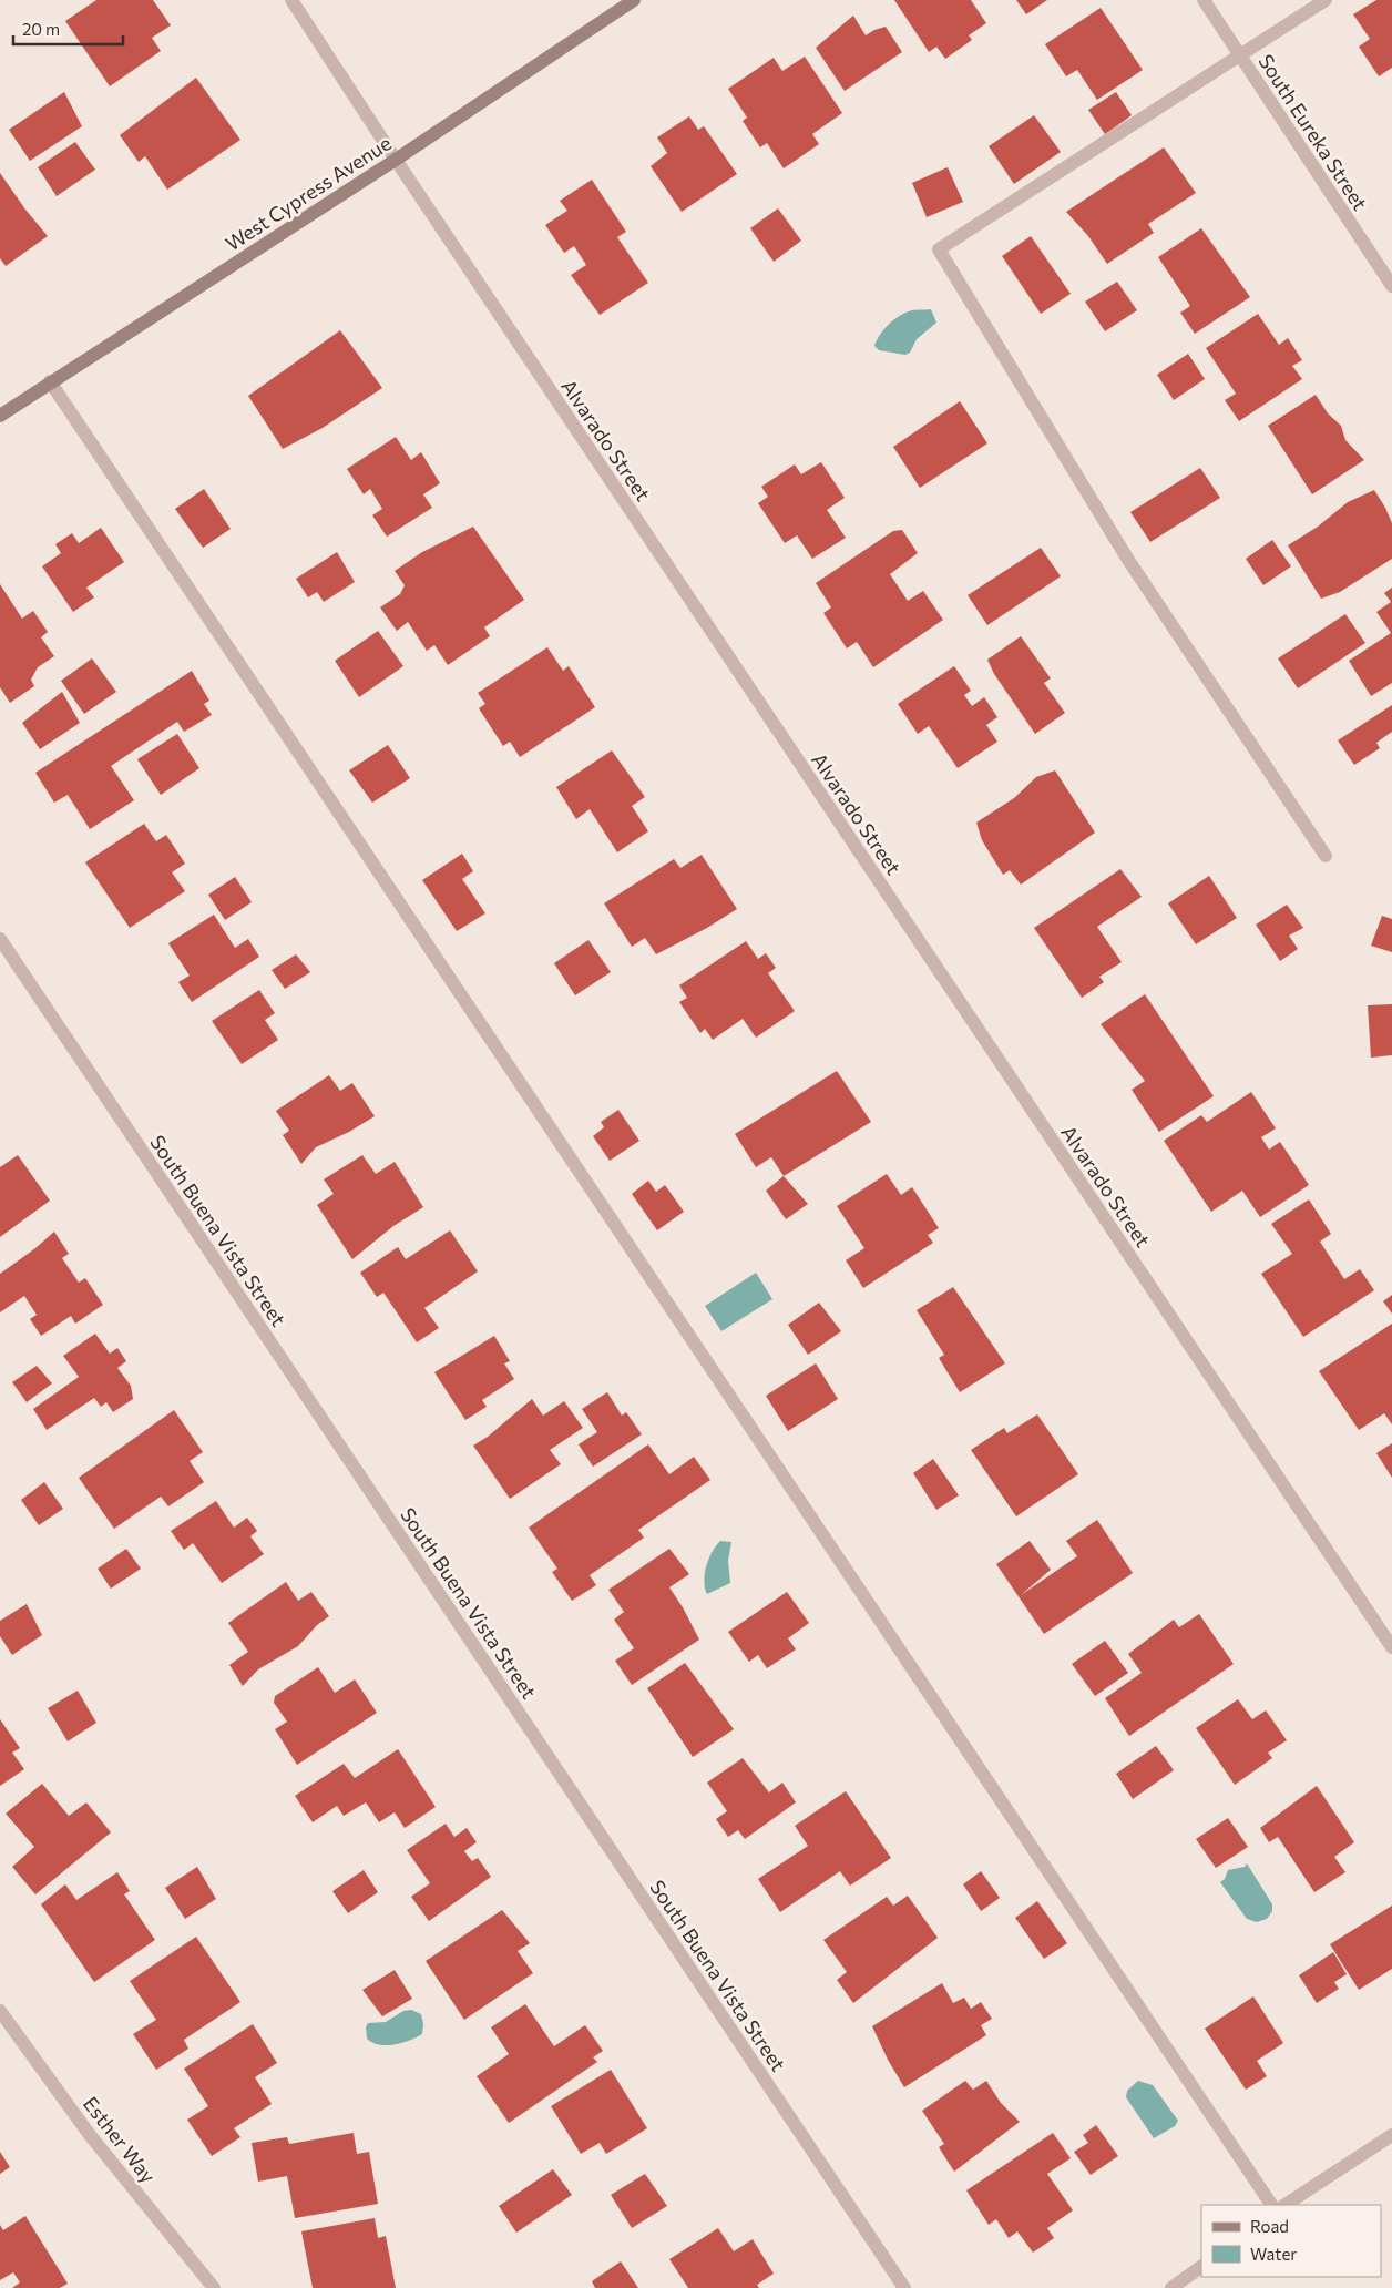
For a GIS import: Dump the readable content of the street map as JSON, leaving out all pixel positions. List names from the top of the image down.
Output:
{
  "streets": {
    "main road": ["West Cypress Avenue"],
    "street": [
      "South Eureka Street",
      "Alvarado Street",
      "South Buena Vista Street",
      "Esther Way"
    ]
  },
  "crossings": [
    ["West Cypress Avenue", "Alvarado Street"]
  ],
  "legend": ["Road", "Water"],
  "scale_bar": "20 m"
}
